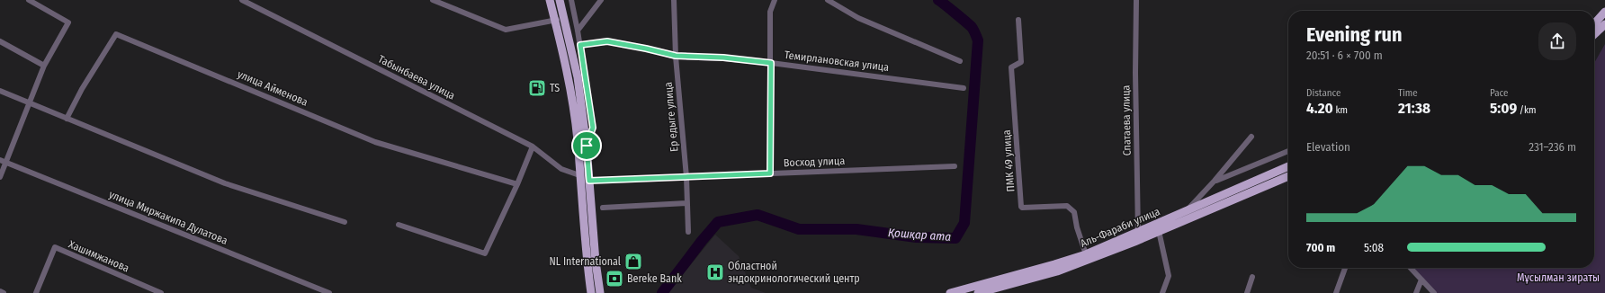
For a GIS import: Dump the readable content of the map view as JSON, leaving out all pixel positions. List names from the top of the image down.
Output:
{
  "streets": {
    "main road": ["Аль-Фараби улица"],
    "street": [
      "Темирлановская улица",
      "Табынбаева улица",
      "улица Айменова",
      "Ер едыге улица",
      "Спатаева улица",
      "ПМК 49 улица",
      "Восход улица",
      "улица Миржакипа Дулатова",
      "Хашимжанова"
    ]
  },
  "crossings": [
    ["Темирлановская улица", "Ер едыге улица"],
    ["Ер едыге улица", "Восход улица"],
    ["Спатаева улица", "Аль-Фараби улица"],
    ["ПМК 49 улица", "Аль-Фараби улица"]
  ],
  "water": ["Қошқар ата"],
  "parks": ["Мұсылман зираты"],
  "places": {
    "fuel station": ["TS"],
    "shop": ["NL International"],
    "hospital": ["Областной эндокринологический центр"],
    "bank": ["Bereke Bank"]
  },
  "page": {
    "heading": ["Evening run", "20:51 · 6 × 700 m"],
    "stats": [
      ["Distance", "4.20 km"],
      ["Time", "21:38"],
      ["Pace", "5:09 /km"]
    ],
    "chart": ["Elevation", "231–236 m"],
    "list": [
      {
        "name": "700 m",
        "note": "5:08"
      }
    ]
  }
}
